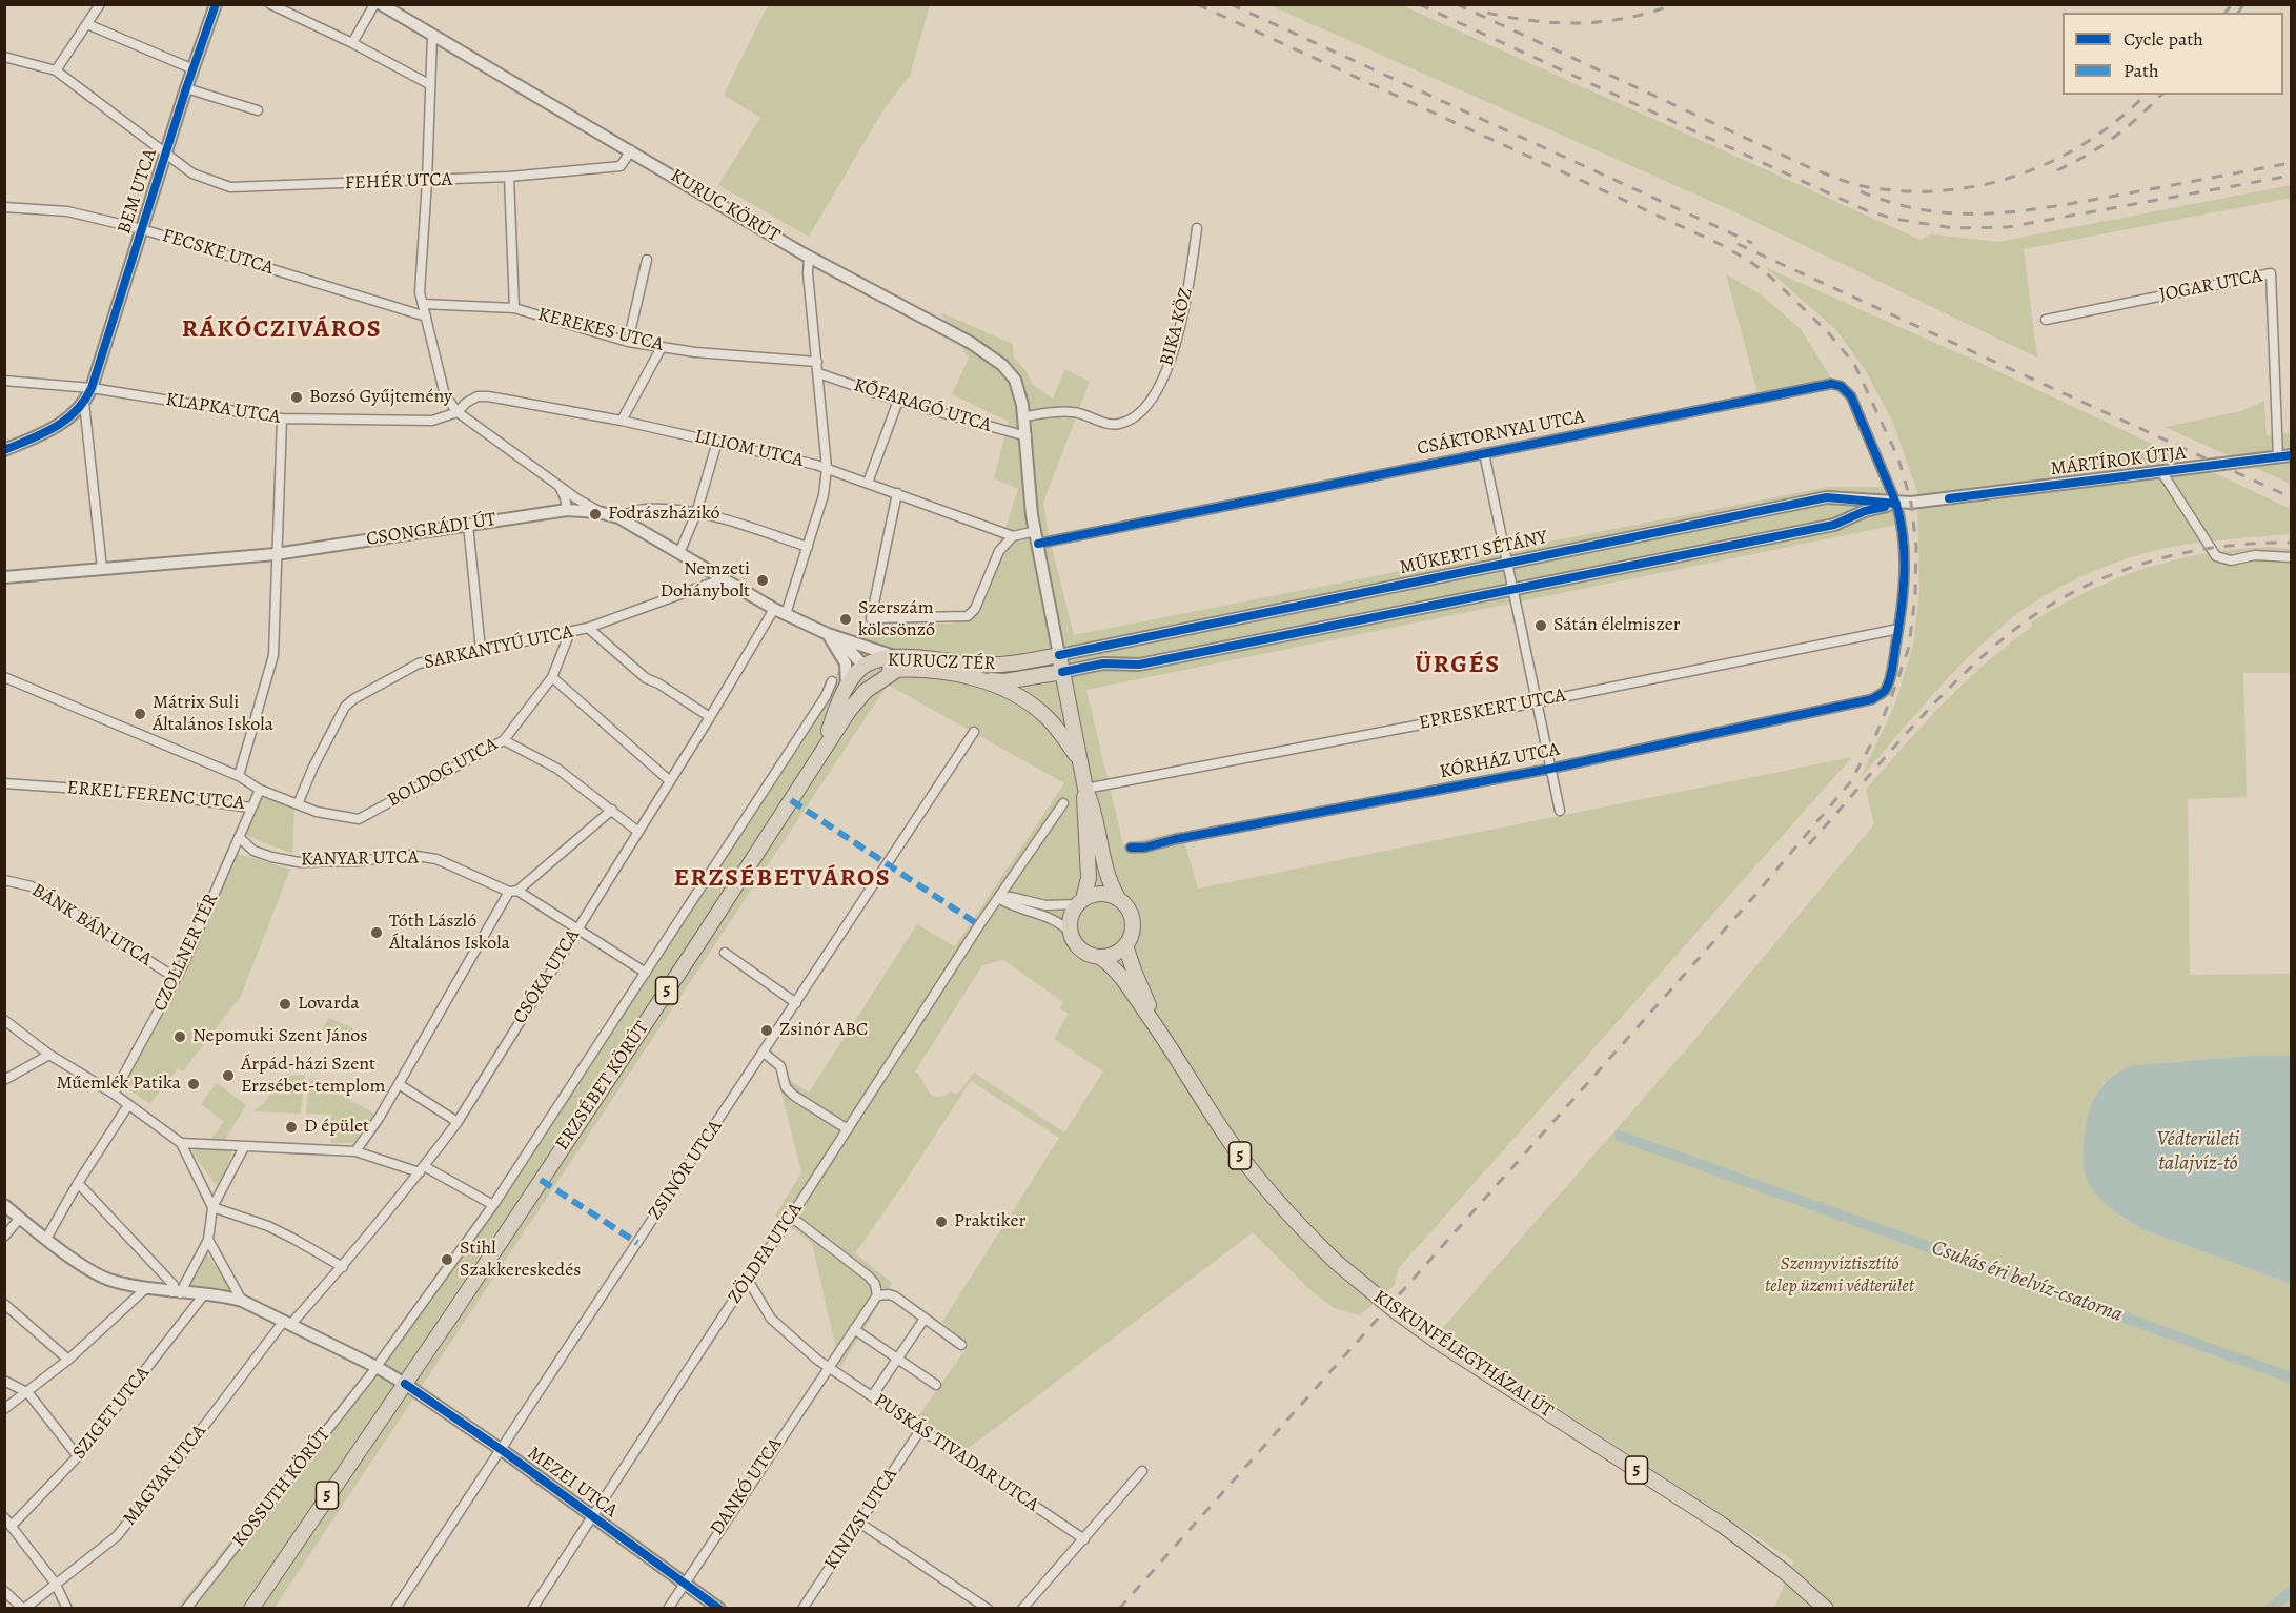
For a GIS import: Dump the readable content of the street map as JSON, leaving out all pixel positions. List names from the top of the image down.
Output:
{
  "streets": {
    "main road": [
      "KURUCZ TÉR",
      "5",
      "ERZSÉBET KÖRÚT",
      "KISKUNFÉLEGYHÁZAI ÚT",
      "KOSSUTH KÖRÚT"
    ],
    "street": [
      "FEHÉR UTCA",
      "BEM UTCA",
      "KURUC KÖRÚT",
      "FECSKE UTCA",
      "JOGAR UTCA",
      "BIKA KÖZ",
      "KEREKES UTCA",
      "KŐFARAGÓ UTCA",
      "KLAPKA UTCA",
      "CSÁKTORNYAI UTCA",
      "LILIOM UTCA",
      "MÁRTÍROK ÚTJA",
      "CSONGRÁDI ÚT",
      "MŰKERTI SÉTÁNY",
      "SARKANTYÚ UTCA",
      "EPRESKERT UTCA",
      "KÓRHÁZ UTCA",
      "BOLDOG UTCA",
      "ERKEL FERENC UTCA",
      "KANYAR UTCA",
      "BÁNK BÁN UTCA",
      "CZOLLNER TÉR",
      "CSÓKA UTCA",
      "ZSINÓR UTCA",
      "ZÖLDFA UTCA",
      "SZIGET UTCA",
      "PUSKÁS TIVADAR UTCA",
      "MAGYAR UTCA",
      "MEZEI UTCA",
      "DANKÓ UTCA",
      "KINIZSI UTCA"
    ]
  },
  "crossings": [
    ["FEHÉR UTCA", "BEM UTCA"],
    ["FEHÉR UTCA", "KURUC KÖRÚT"],
    ["BEM UTCA", "FECSKE UTCA"],
    ["BEM UTCA", "KLAPKA UTCA"],
    ["KURUC KÖRÚT", "BIKA KÖZ"],
    ["KURUC KÖRÚT", "KŐFARAGÓ UTCA"],
    ["KURUC KÖRÚT", "CSÁKTORNYAI UTCA"],
    ["JOGAR UTCA", "MÁRTÍROK ÚTJA"],
    ["KLAPKA UTCA", "LILIOM UTCA"],
    ["CSÁKTORNYAI UTCA", "MÁRTÍROK ÚTJA"],
    ["CSÁKTORNYAI UTCA", "MŰKERTI SÉTÁNY"],
    ["MÁRTÍROK ÚTJA", "MŰKERTI SÉTÁNY"],
    ["CSONGRÁDI ÚT", "SARKANTYÚ UTCA"],
    ["CSONGRÁDI ÚT", "KURUCZ TÉR"],
    ["CSONGRÁDI ÚT", "CSÓKA UTCA"],
    ["CSONGRÁDI ÚT", "ERZSÉBET KÖRÚT"],
    ["MŰKERTI SÉTÁNY", "KURUCZ TÉR"],
    ["MŰKERTI SÉTÁNY", "5"],
    ["SARKANTYÚ UTCA", "BOLDOG UTCA"],
    ["KURUCZ TÉR", "5"],
    ["KURUCZ TÉR", "ERZSÉBET KÖRÚT"],
    ["EPRESKERT UTCA", "KÓRHÁZ UTCA"],
    ["EPRESKERT UTCA", "5"],
    ["BOLDOG UTCA", "ERKEL FERENC UTCA"],
    ["ERKEL FERENC UTCA", "CZOLLNER TÉR"],
    ["KANYAR UTCA", "CZOLLNER TÉR"],
    ["KANYAR UTCA", "CSÓKA UTCA"],
    ["KANYAR UTCA", "KOSSUTH KÖRÚT"],
    ["BÁNK BÁN UTCA", "CZOLLNER TÉR"],
    ["CSÓKA UTCA", "MAGYAR UTCA"],
    ["CSÓKA UTCA", "MEZEI UTCA"],
    ["5", "KISKUNFÉLEGYHÁZAI ÚT"],
    ["ERZSÉBET KÖRÚT", "MEZEI UTCA"],
    ["ERZSÉBET KÖRÚT", "KOSSUTH KÖRÚT"],
    ["ZSINÓR UTCA", "MEZEI UTCA"],
    ["ZÖLDFA UTCA", "PUSKÁS TIVADAR UTCA"],
    ["ZÖLDFA UTCA", "MEZEI UTCA"],
    ["SZIGET UTCA", "MEZEI UTCA"],
    ["PUSKÁS TIVADAR UTCA", "DANKÓ UTCA"],
    ["PUSKÁS TIVADAR UTCA", "KINIZSI UTCA"],
    ["MAGYAR UTCA", "MEZEI UTCA"],
    ["MEZEI UTCA", "DANKÓ UTCA"],
    ["MEZEI UTCA", "KOSSUTH KÖRÚT"]
  ],
  "districts": ["RÁKÓCZIVÁROS", "ÜRGÉS", "ERZSÉBETVÁROS"],
  "water": ["Védterületi talajvíz-tó", "Csukás éri belvíz-csatorna"],
  "parks": ["Szennyvíztisztító telep üzemi védterület"],
  "places": [
    "Bozsó Gyűjtemény",
    "Fodrászházikó",
    "Nemzeti Dohánybolt",
    "Szerszám kölcsönző",
    "Sátán élelmiszer",
    "Mátrix Suli Általános Iskola",
    "Tóth László Általános Iskola",
    "Lovarda",
    "Zsinór ABC",
    "Nepomuki Szent János",
    "Árpád-házi Szent Erzsébet-templom",
    "Műemlék Patika",
    "D épület",
    "Praktiker",
    "Stihl Szakkereskedés"
  ],
  "legend": ["Cycle path", "Path"]
}
